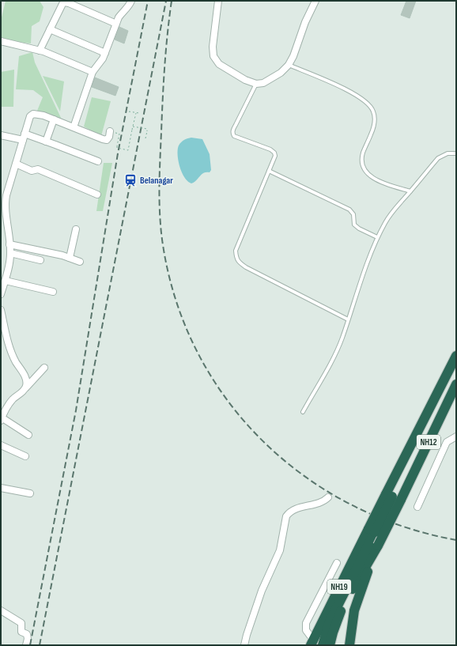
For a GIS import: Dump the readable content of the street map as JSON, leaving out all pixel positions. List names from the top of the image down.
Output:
{
  "streets": {
    "highway": ["NH12", "NH19"]
  },
  "crossings": [
    ["NH12", "NH19"]
  ],
  "places": {
    "station": ["Belanagar"]
  }
}
